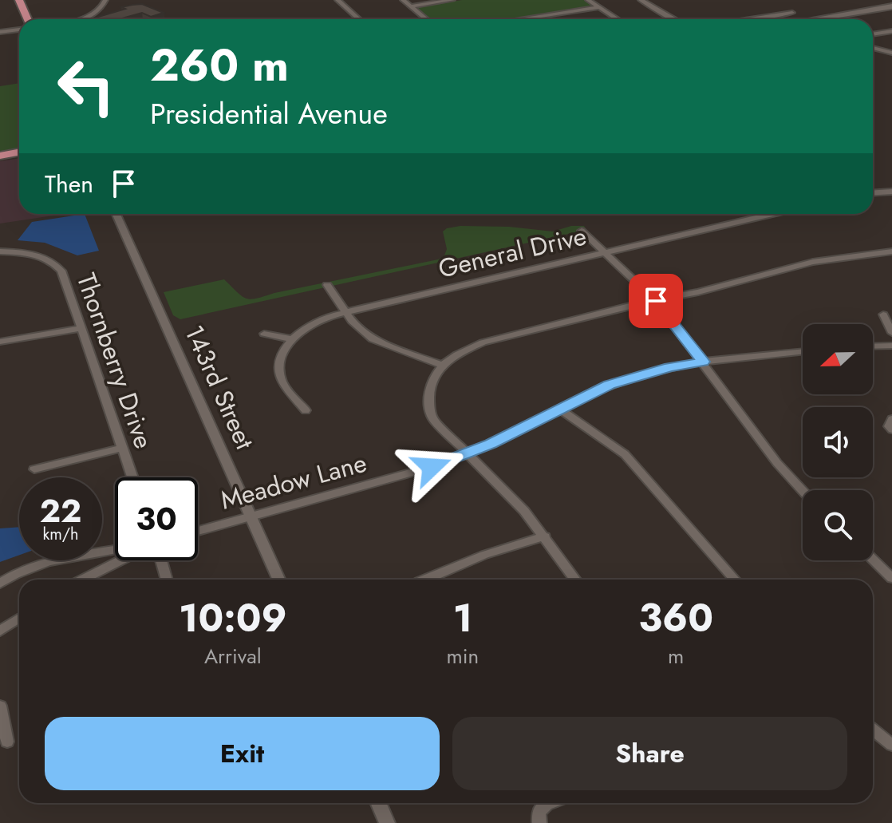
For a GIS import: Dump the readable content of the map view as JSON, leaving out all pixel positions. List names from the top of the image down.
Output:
{
  "streets": {
    "street": [
      "General Drive",
      "Thornberry Drive",
      "143rd Street",
      "Meadow Lane"
    ]
  },
  "crossings": [
    ["143rd Street", "Meadow Lane"]
  ],
  "north": "left",
  "page": {
    "turn": ["260 m", "Presidential Avenue"],
    "then": "Then",
    "speed": "22 km/h",
    "limit": "30",
    "eta": [
      "10:09",
      "Arrival",
      "1",
      "min",
      "360",
      "m"
    ],
    "buttons": ["Exit", "Share"]
  }
}
